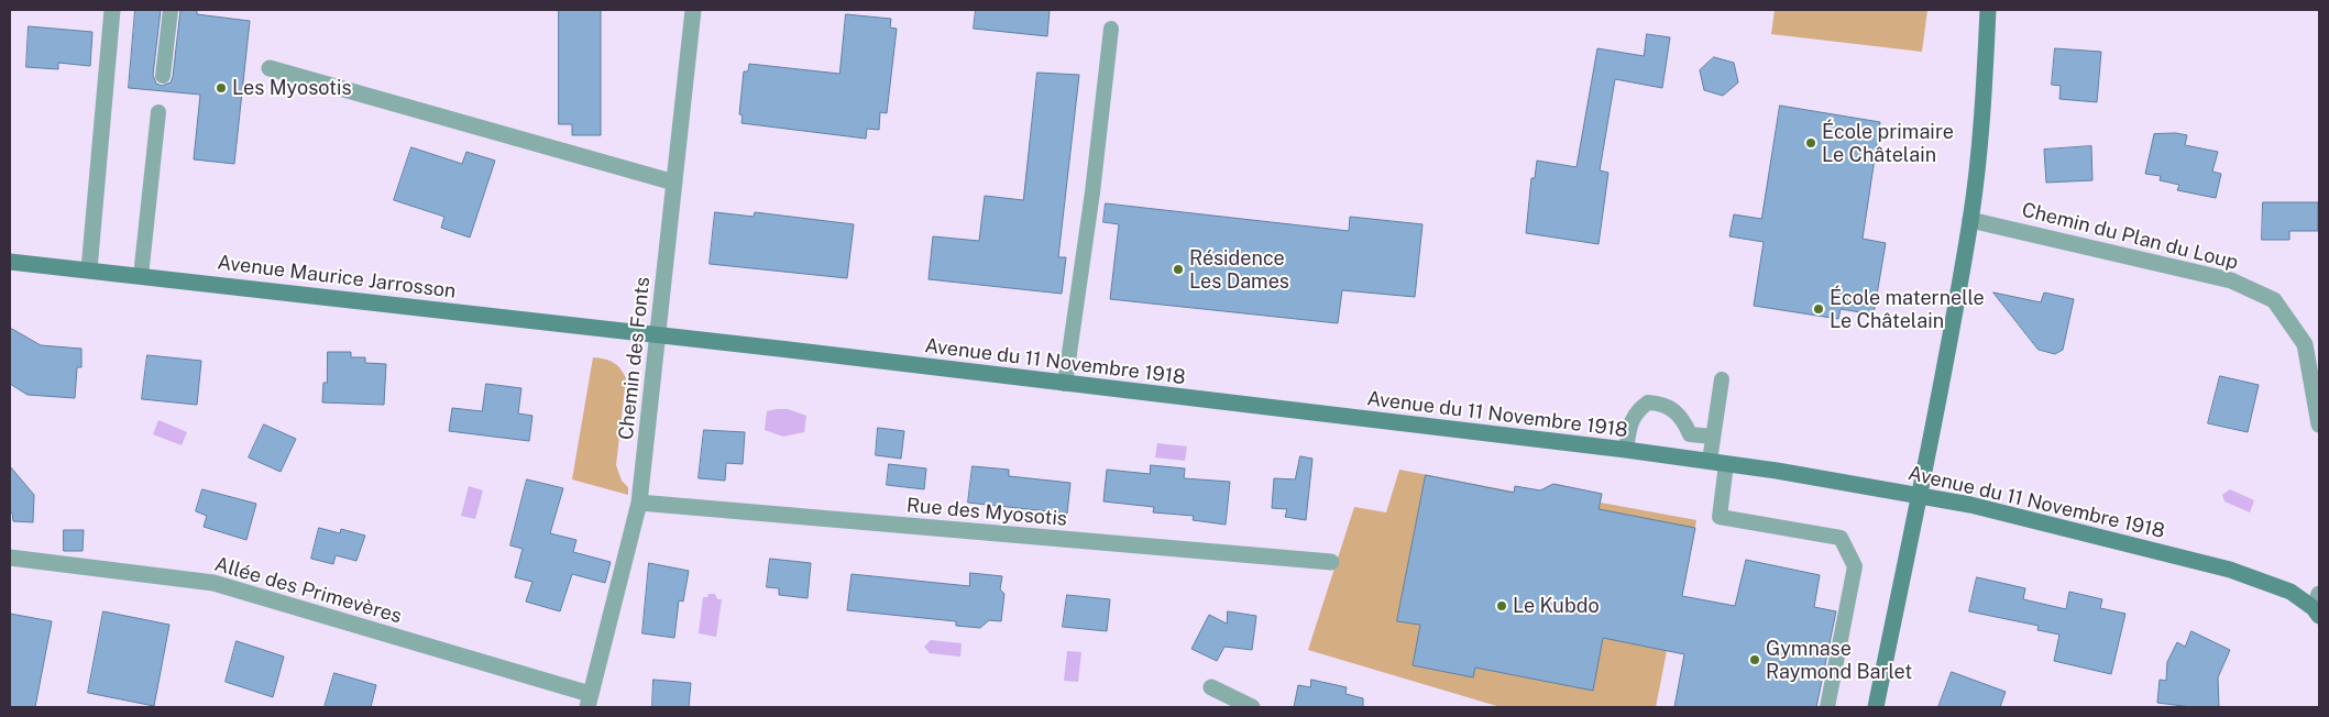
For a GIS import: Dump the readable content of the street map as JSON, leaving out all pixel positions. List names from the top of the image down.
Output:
{
  "streets": {
    "street": [
      "Chemin du Plan du Loup",
      "Avenue Maurice Jarrosson",
      "Chemin des Fonts",
      "Avenue du 11 Novembre 1918",
      "Rue des Myosotis",
      "Allée des Primevères"
    ]
  },
  "crossings": [
    ["Avenue Maurice Jarrosson", "Chemin des Fonts"],
    ["Avenue Maurice Jarrosson", "Avenue du 11 Novembre 1918"],
    ["Chemin des Fonts", "Avenue du 11 Novembre 1918"],
    ["Chemin des Fonts", "Rue des Myosotis"],
    ["Chemin des Fonts", "Allée des Primevères"]
  ],
  "places": [
    "Les Myosotis",
    "École primaire Le Châtelain",
    "Résidence Les Dames",
    "École maternelle Le Châtelain",
    "Le Kubdo",
    "Gymnase Raymond Barlet"
  ]
}
